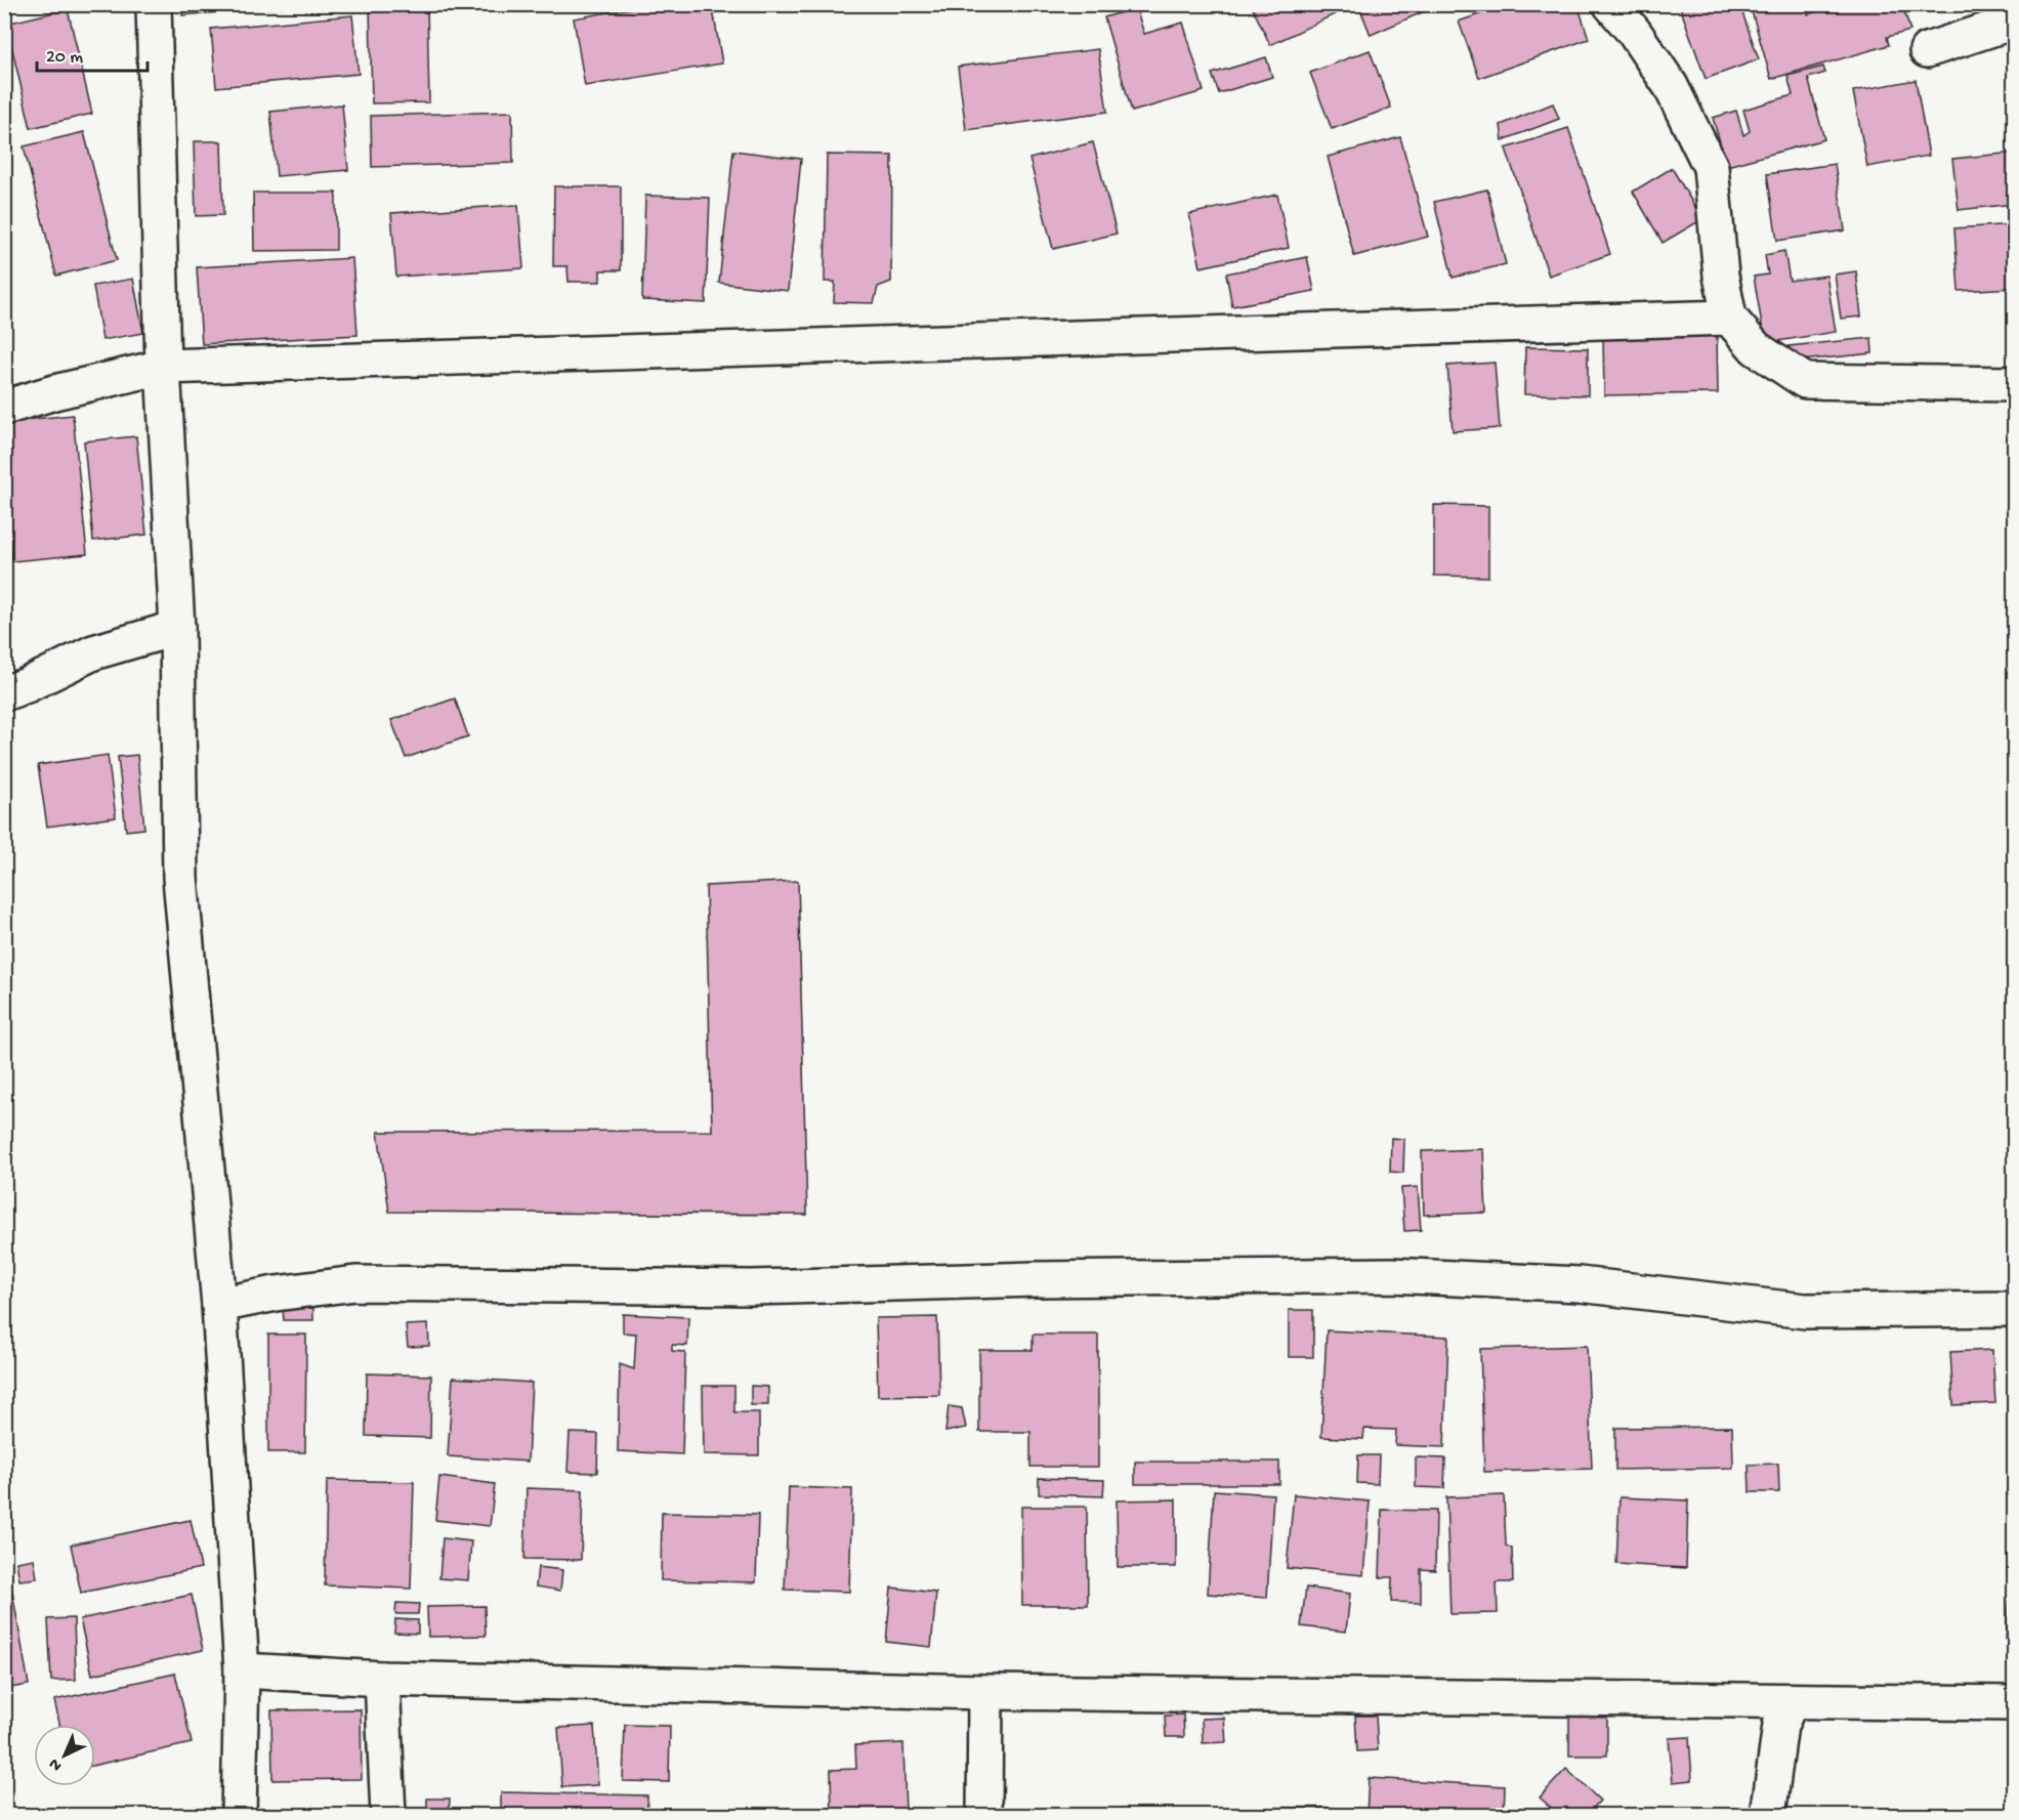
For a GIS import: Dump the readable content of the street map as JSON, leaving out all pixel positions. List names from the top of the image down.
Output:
{
  "scale_bar": "20 m",
  "north": "bottom left"
}
